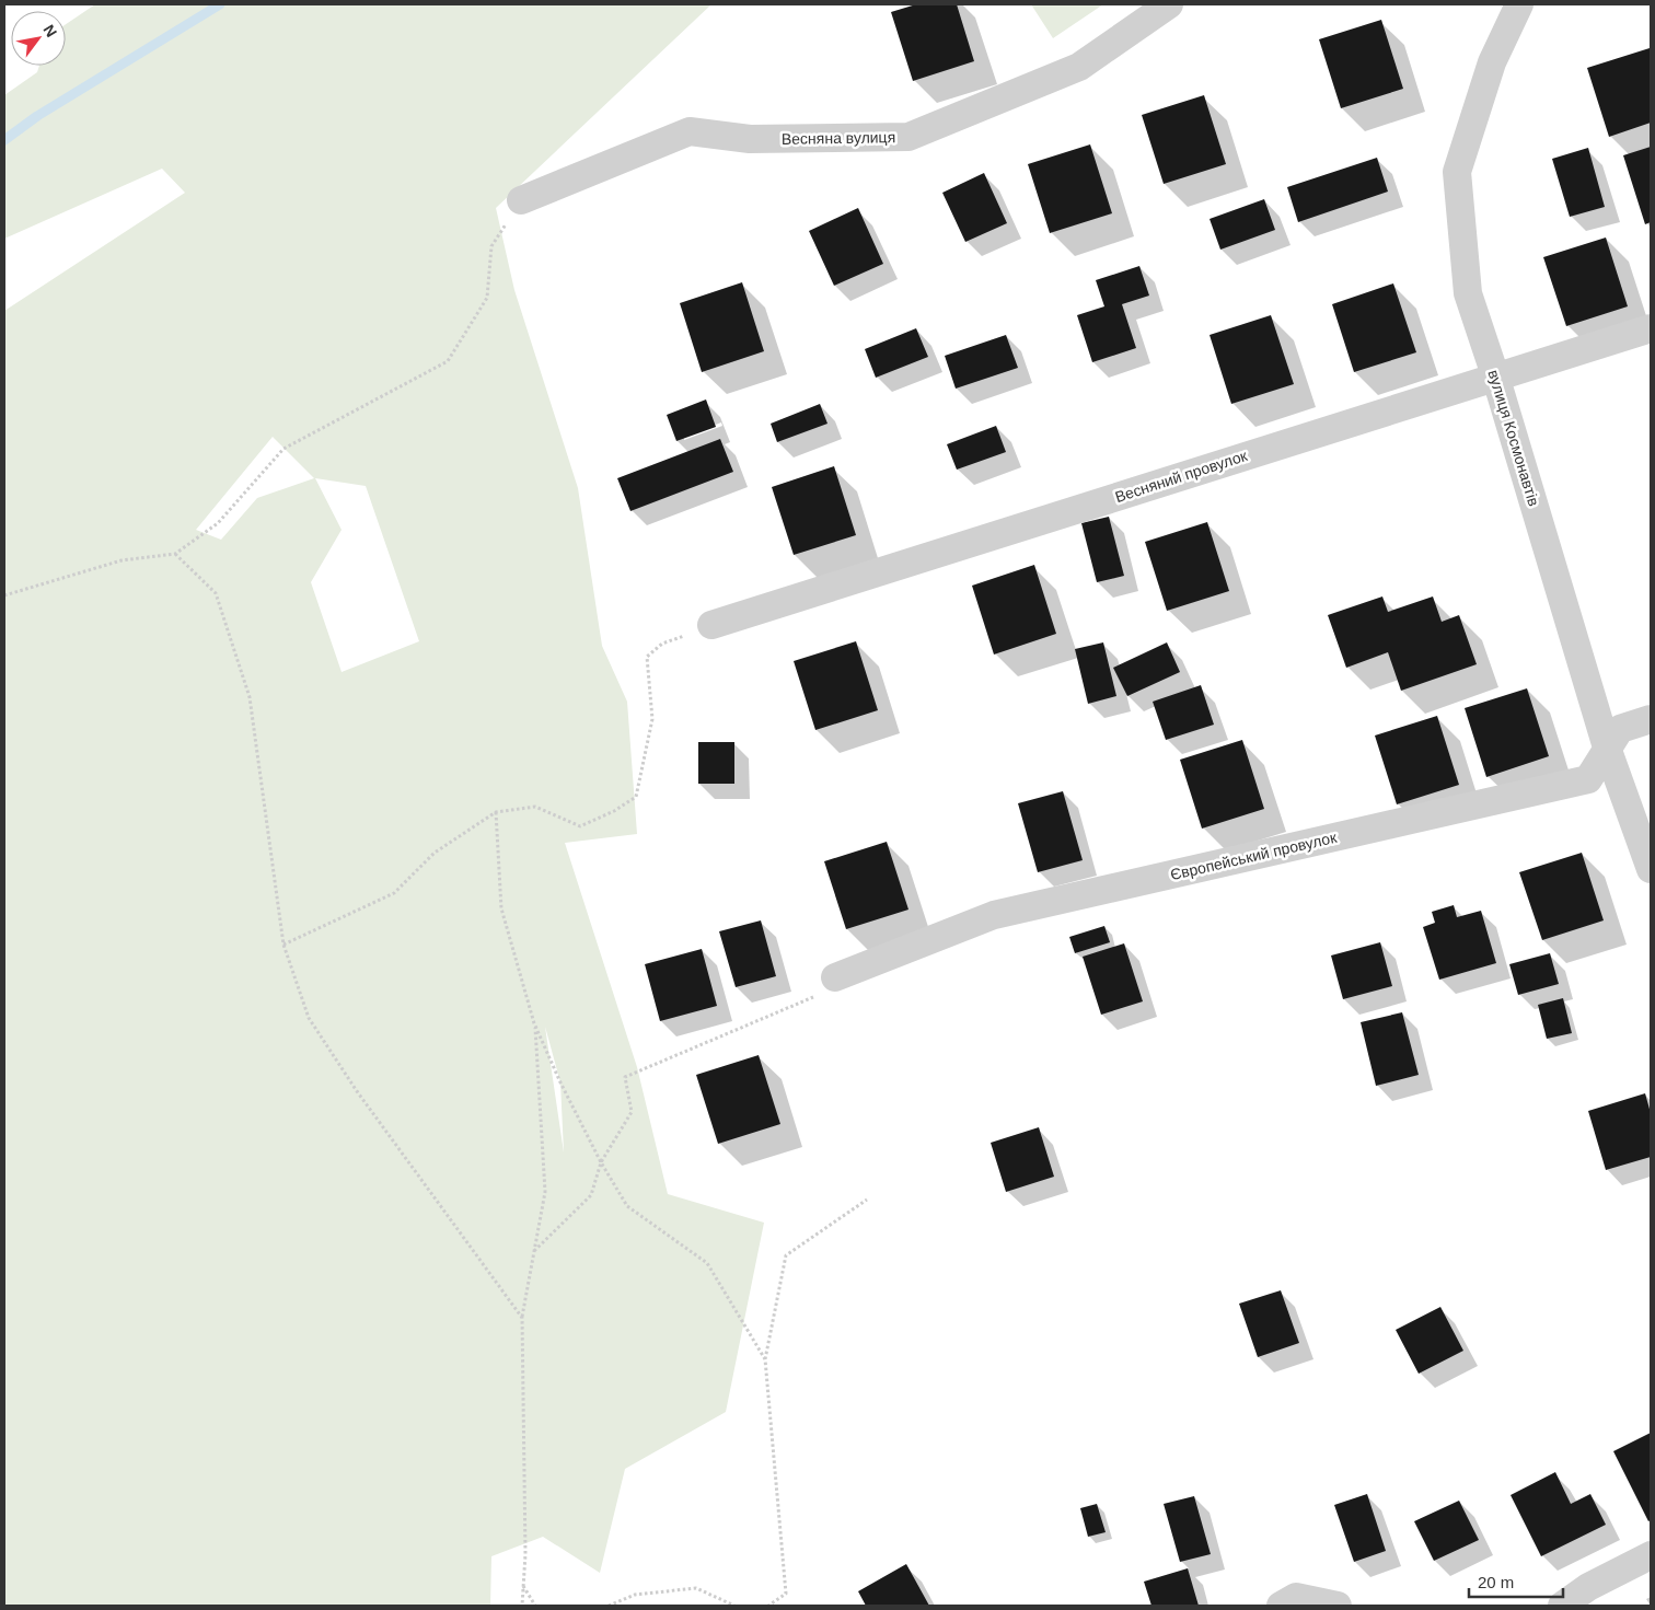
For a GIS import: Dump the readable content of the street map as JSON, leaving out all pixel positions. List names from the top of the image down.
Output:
{
  "streets": {
    "street": [
      "Весняна вулиця",
      "вулиця Космонавтів",
      "Весняний провулок",
      "Європейський провулок"
    ]
  },
  "crossings": [
    ["вулиця Космонавтів", "Весняний провулок"],
    ["вулиця Космонавтів", "Європейський провулок"]
  ],
  "scale_bar": "20 m",
  "north": "top right"
}
